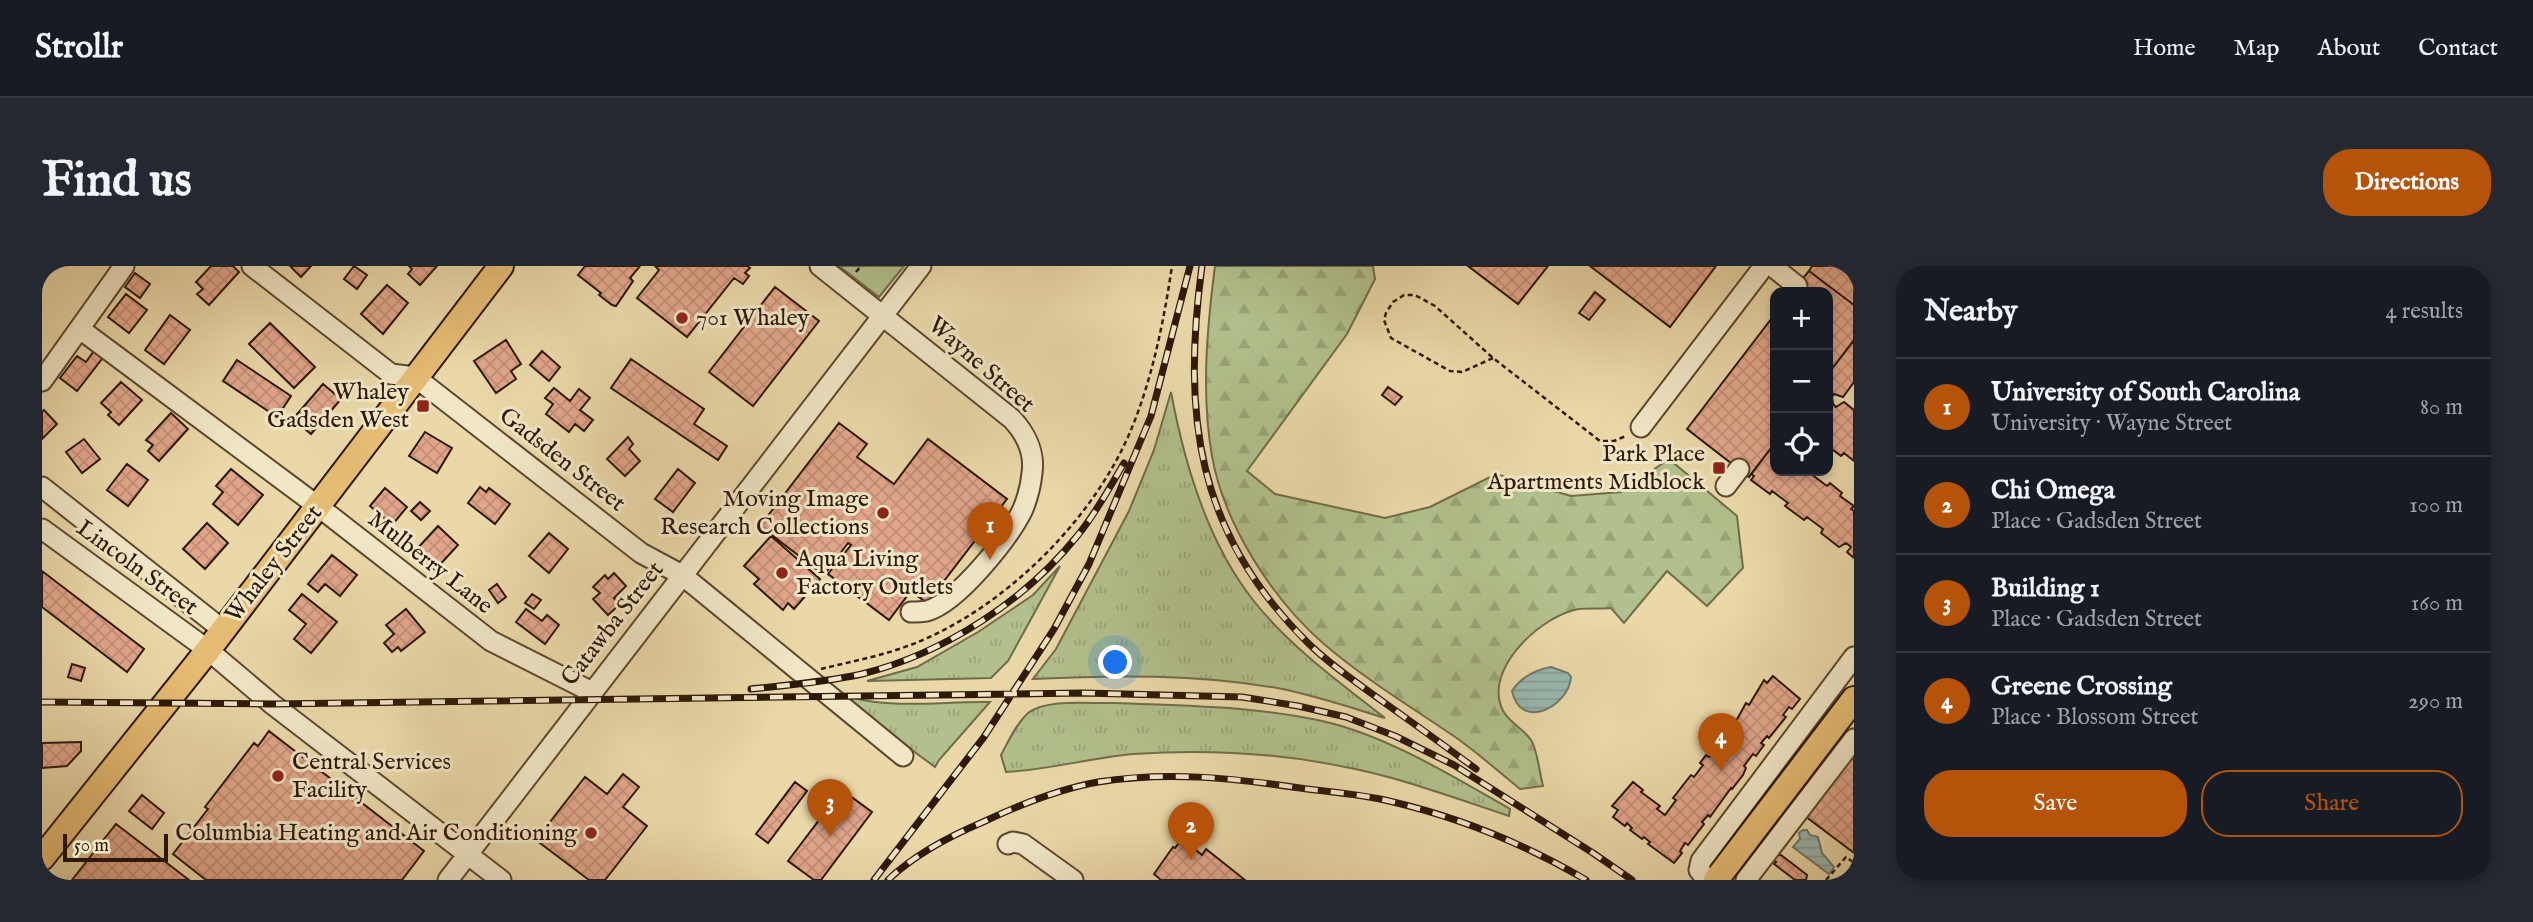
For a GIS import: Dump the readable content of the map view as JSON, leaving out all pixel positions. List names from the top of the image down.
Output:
{
  "streets": {
    "main road": ["Whaley Street"],
    "street": [
      "Wayne Street",
      "Gadsden Street",
      "Mulberry Lane",
      "Lincoln Street",
      "Catawba Street"
    ]
  },
  "crossings": [
    ["Wayne Street", "Catawba Street"],
    ["Gadsden Street", "Whaley Street"],
    ["Gadsden Street", "Catawba Street"],
    ["Mulberry Lane", "Whaley Street"],
    ["Mulberry Lane", "Catawba Street"],
    ["Whaley Street", "Lincoln Street"],
    ["Lincoln Street", "Catawba Street"]
  ],
  "places": {
    "other": [
      "701 Whaley",
      "Moving Image Research Collections",
      "Aqua Living Factory Outlets",
      "Central Services Facility",
      "Columbia Heating and Air Conditioning"
    ],
    "transit": ["Whaley Gadsden West", "Park Place Apartments Midblock"]
  },
  "scale_bar": "50 m",
  "page": {
    "header": "Strollr",
    "nav": [
      "Home",
      "Map",
      "About",
      "Contact"
    ],
    "buttons": [
      "Directions",
      ["Save", "Share"]
    ],
    "title": "Find us",
    "heading": ["Nearby", "4 results"],
    "map_buttons": ["+", "−"],
    "list": [
      {
        "mark": "1",
        "name": "University of South Carolina",
        "note": "University · Wayne Street",
        "value": "80 m"
      },
      {
        "mark": "2",
        "name": "Chi Omega",
        "note": "Place · Gadsden Street",
        "value": "100 m"
      },
      {
        "mark": "3",
        "name": "Building 1",
        "note": "Place · Gadsden Street",
        "value": "160 m"
      },
      {
        "mark": "4",
        "name": "Greene Crossing",
        "note": "Place · Blossom Street",
        "value": "290 m"
      }
    ],
    "pins": [
      "1",
      "4",
      "3",
      "2"
    ],
    "scale": "50 m"
  }
}
